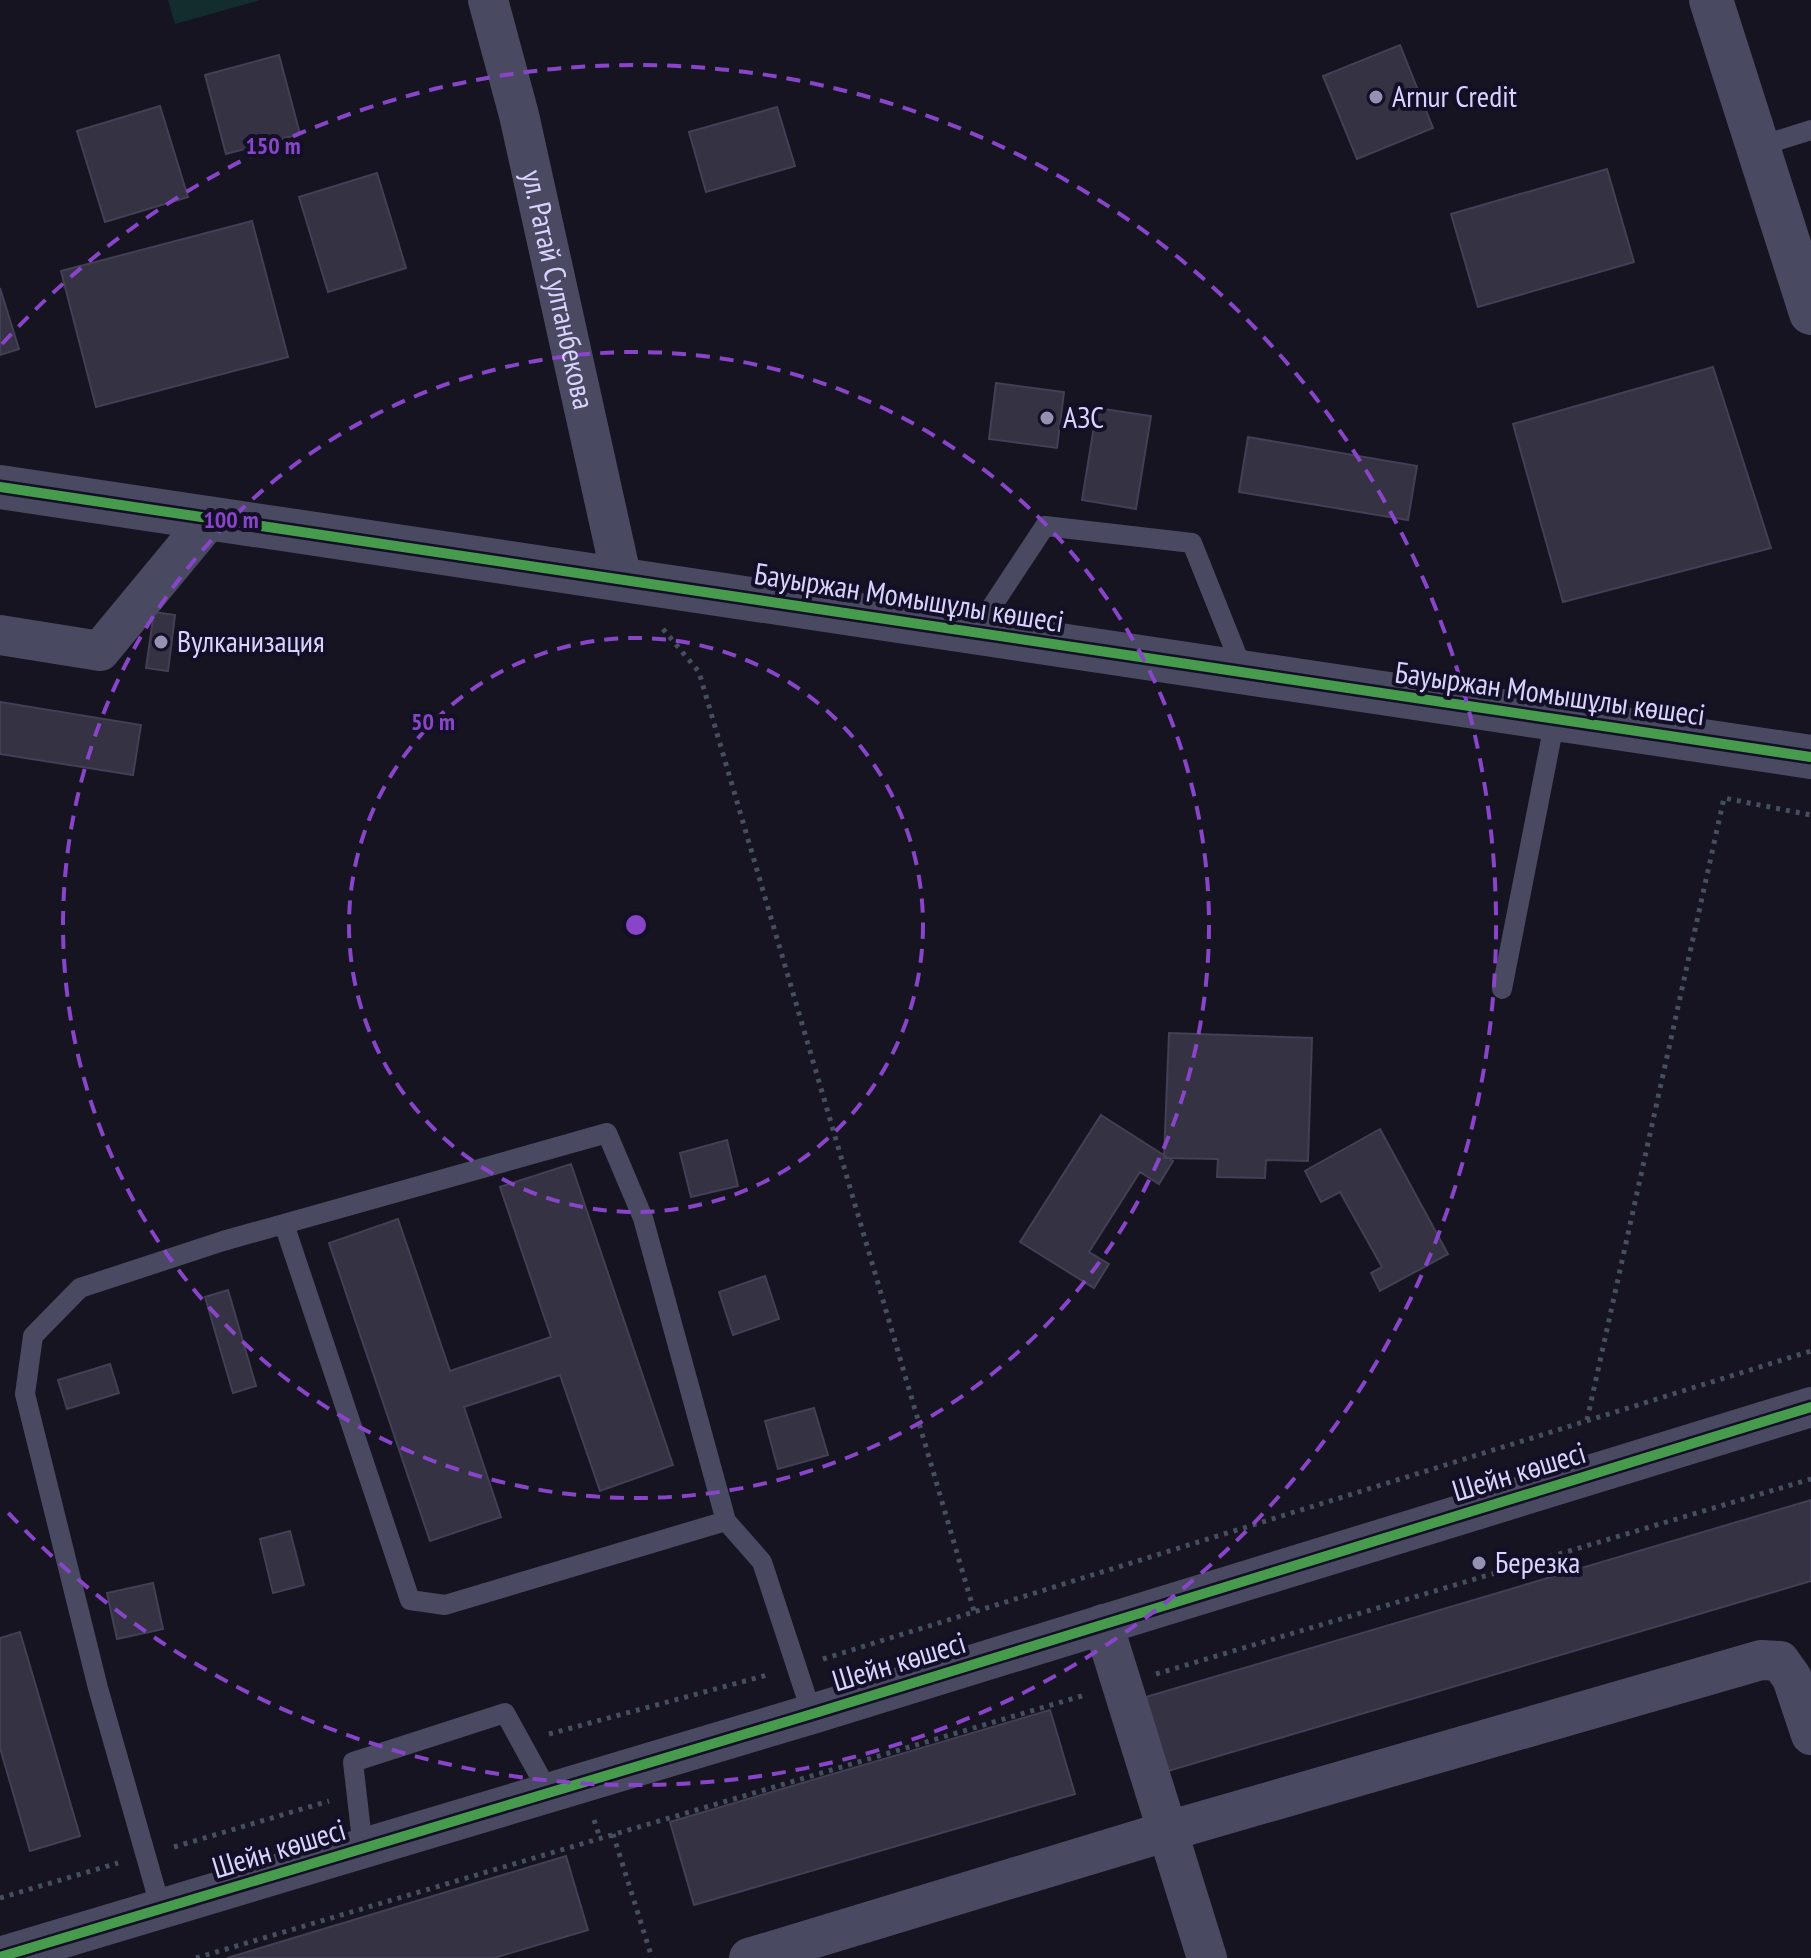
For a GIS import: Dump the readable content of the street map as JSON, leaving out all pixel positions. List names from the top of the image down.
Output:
{
  "streets": {
    "street": ["ул. Ратай Султанбекова", "Бауыржан Момышұлы көшесі", "Шейн көшесі"]
  },
  "crossings": [
    ["ул. Ратай Султанбекова", "Бауыржан Момышұлы көшесі"]
  ],
  "places": [
    "Arnur Credit",
    "АЗС",
    "Вулканизация",
    "Березка"
  ],
  "rings": ["150 m", "100 m", "50 m"]
}
